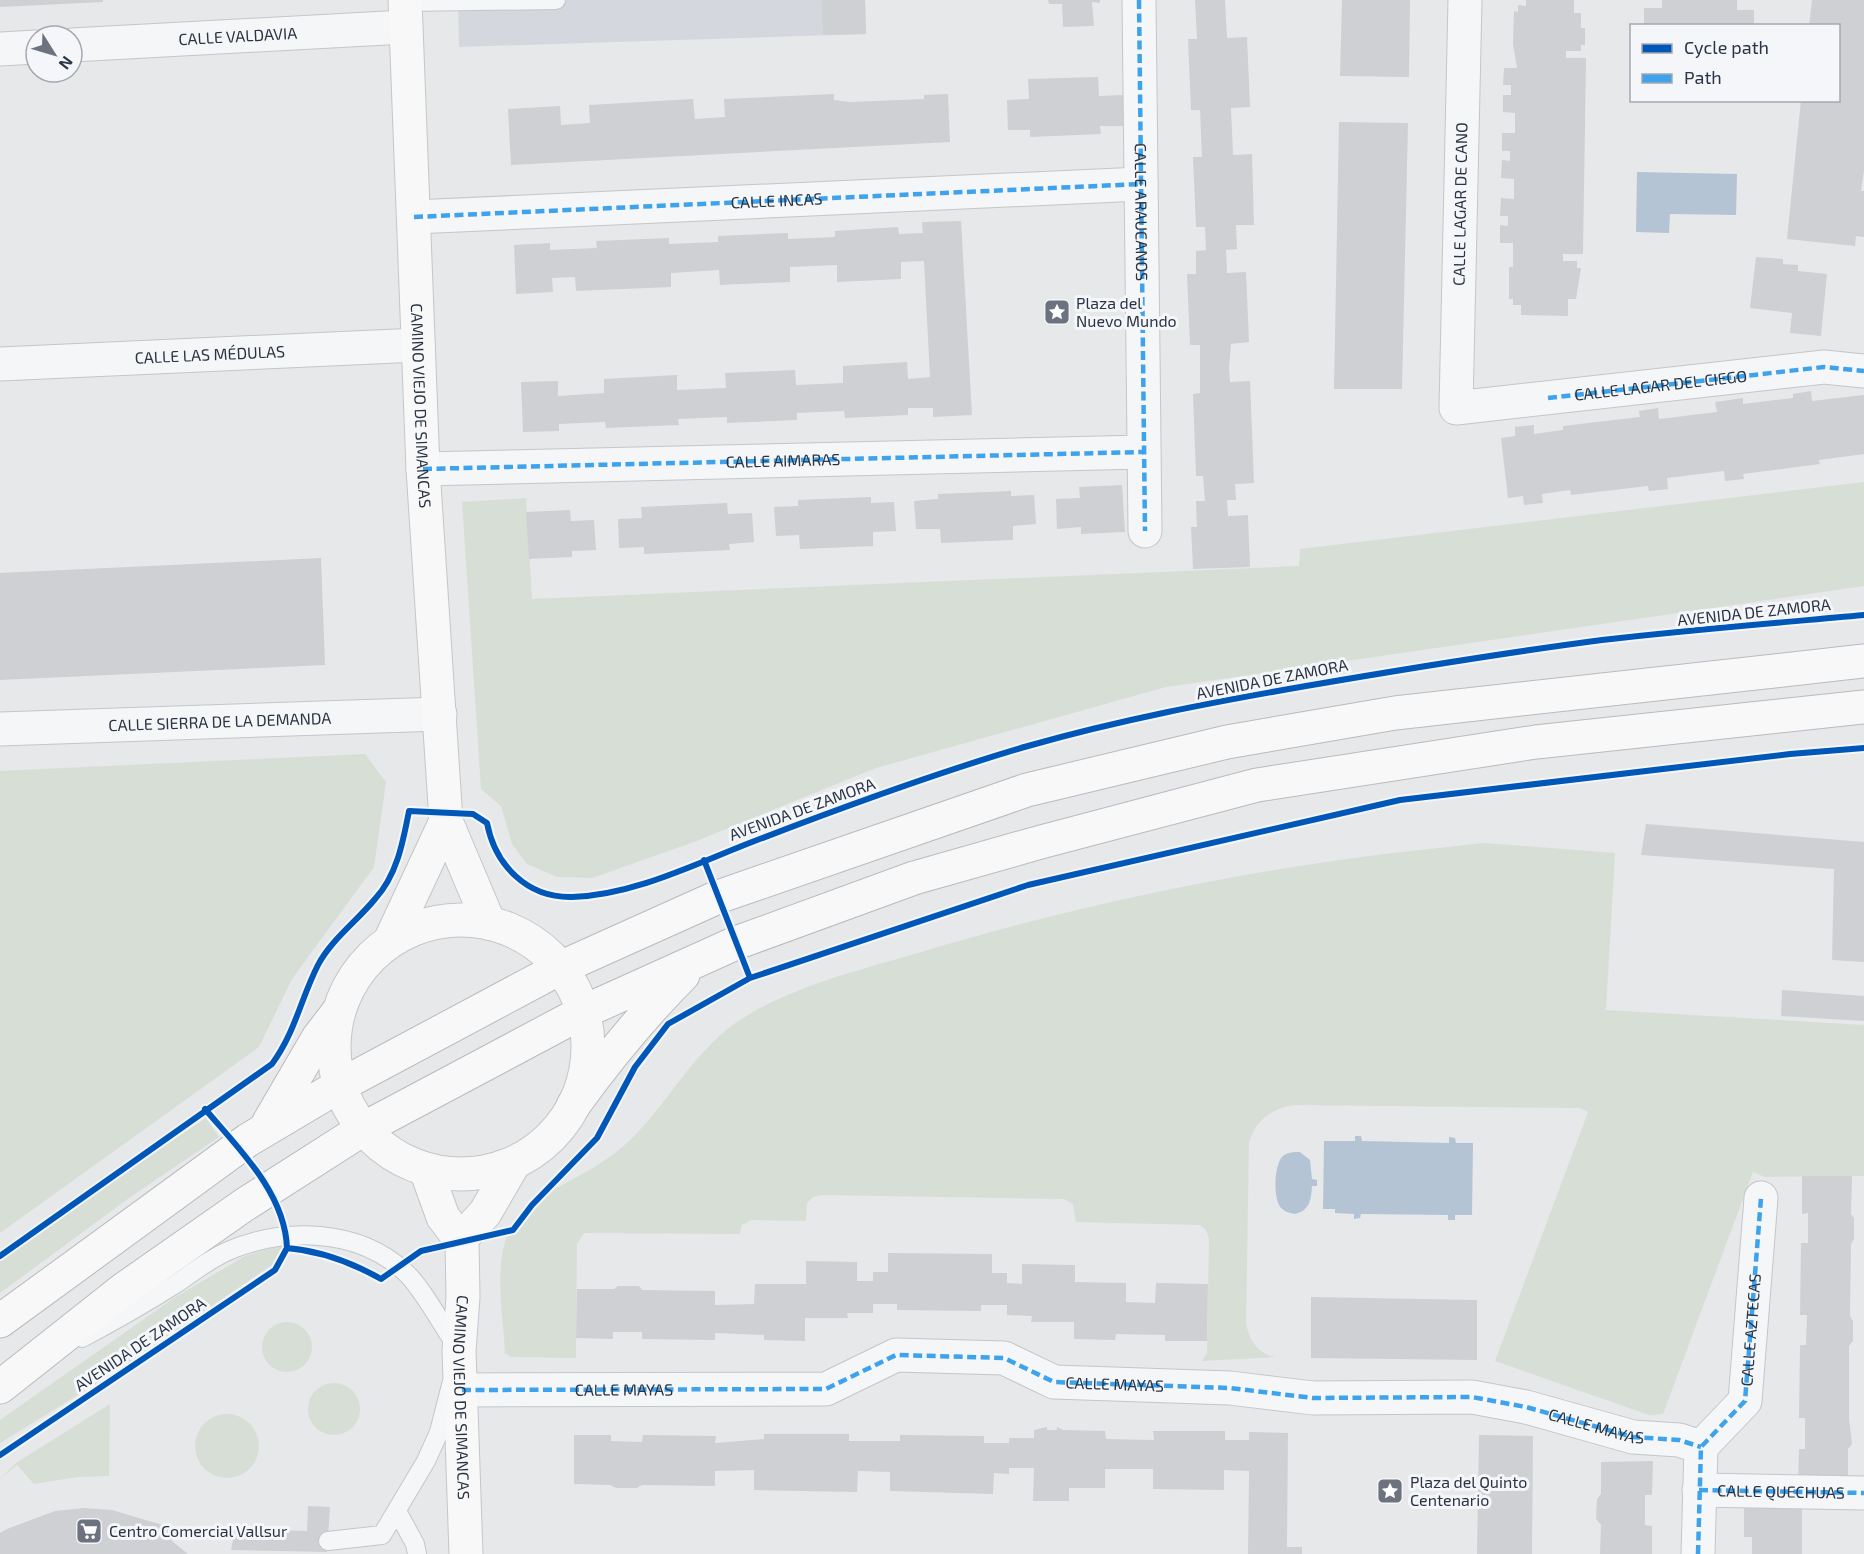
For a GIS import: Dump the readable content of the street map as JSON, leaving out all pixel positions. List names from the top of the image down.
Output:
{
  "streets": {
    "main road": ["CAMINO VIEJO DE SIMANCAS"],
    "street": [
      "CALLE VALDAVIA",
      "CALLE INCAS",
      "CALLE LAGAR DE CANO",
      "CALLE ARAUCANOS",
      "CALLE LAS MÉDULAS",
      "CALLE LAGAR DEL CIEGO",
      "CALLE AIMARAS",
      "CALLE SIERRA DE LA DEMANDA",
      "CALLE AZTECAS",
      "CALLE MAYAS",
      "CALLE QUECHUAS"
    ],
    "cycle path": ["AVENIDA DE ZAMORA"]
  },
  "crossings": [
    ["CALLE VALDAVIA", "CAMINO VIEJO DE SIMANCAS"],
    ["CALLE INCAS", "CALLE ARAUCANOS"],
    ["CALLE INCAS", "CAMINO VIEJO DE SIMANCAS"],
    ["CALLE LAGAR DE CANO", "CALLE LAGAR DEL CIEGO"],
    ["CALLE ARAUCANOS", "CALLE AIMARAS"],
    ["CALLE LAS MÉDULAS", "CAMINO VIEJO DE SIMANCAS"],
    ["CAMINO VIEJO DE SIMANCAS", "CALLE AIMARAS"],
    ["CAMINO VIEJO DE SIMANCAS", "CALLE SIERRA DE LA DEMANDA"],
    ["CAMINO VIEJO DE SIMANCAS", "CALLE MAYAS"],
    ["CALLE AZTECAS", "CALLE MAYAS"]
  ],
  "places": {
    "place": ["Plaza del Nuevo Mundo", "Plaza del Quinto Centenario"],
    "supermarket": ["Centro Comercial Vallsur"]
  },
  "legend": ["Cycle path", "Path"],
  "north": "bottom right"
}
